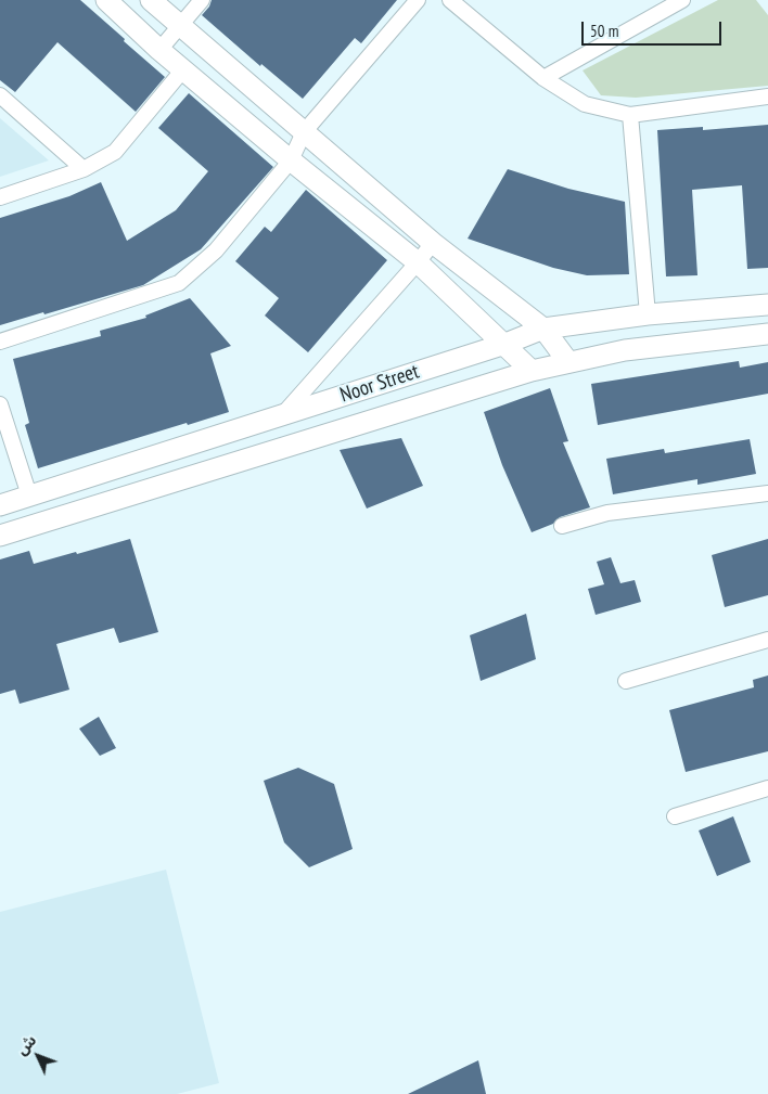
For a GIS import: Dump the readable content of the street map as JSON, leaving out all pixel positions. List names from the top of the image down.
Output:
{
  "streets": {
    "main road": ["Noor Street"]
  },
  "scale_bar": "50 m",
  "north": "top left"
}
